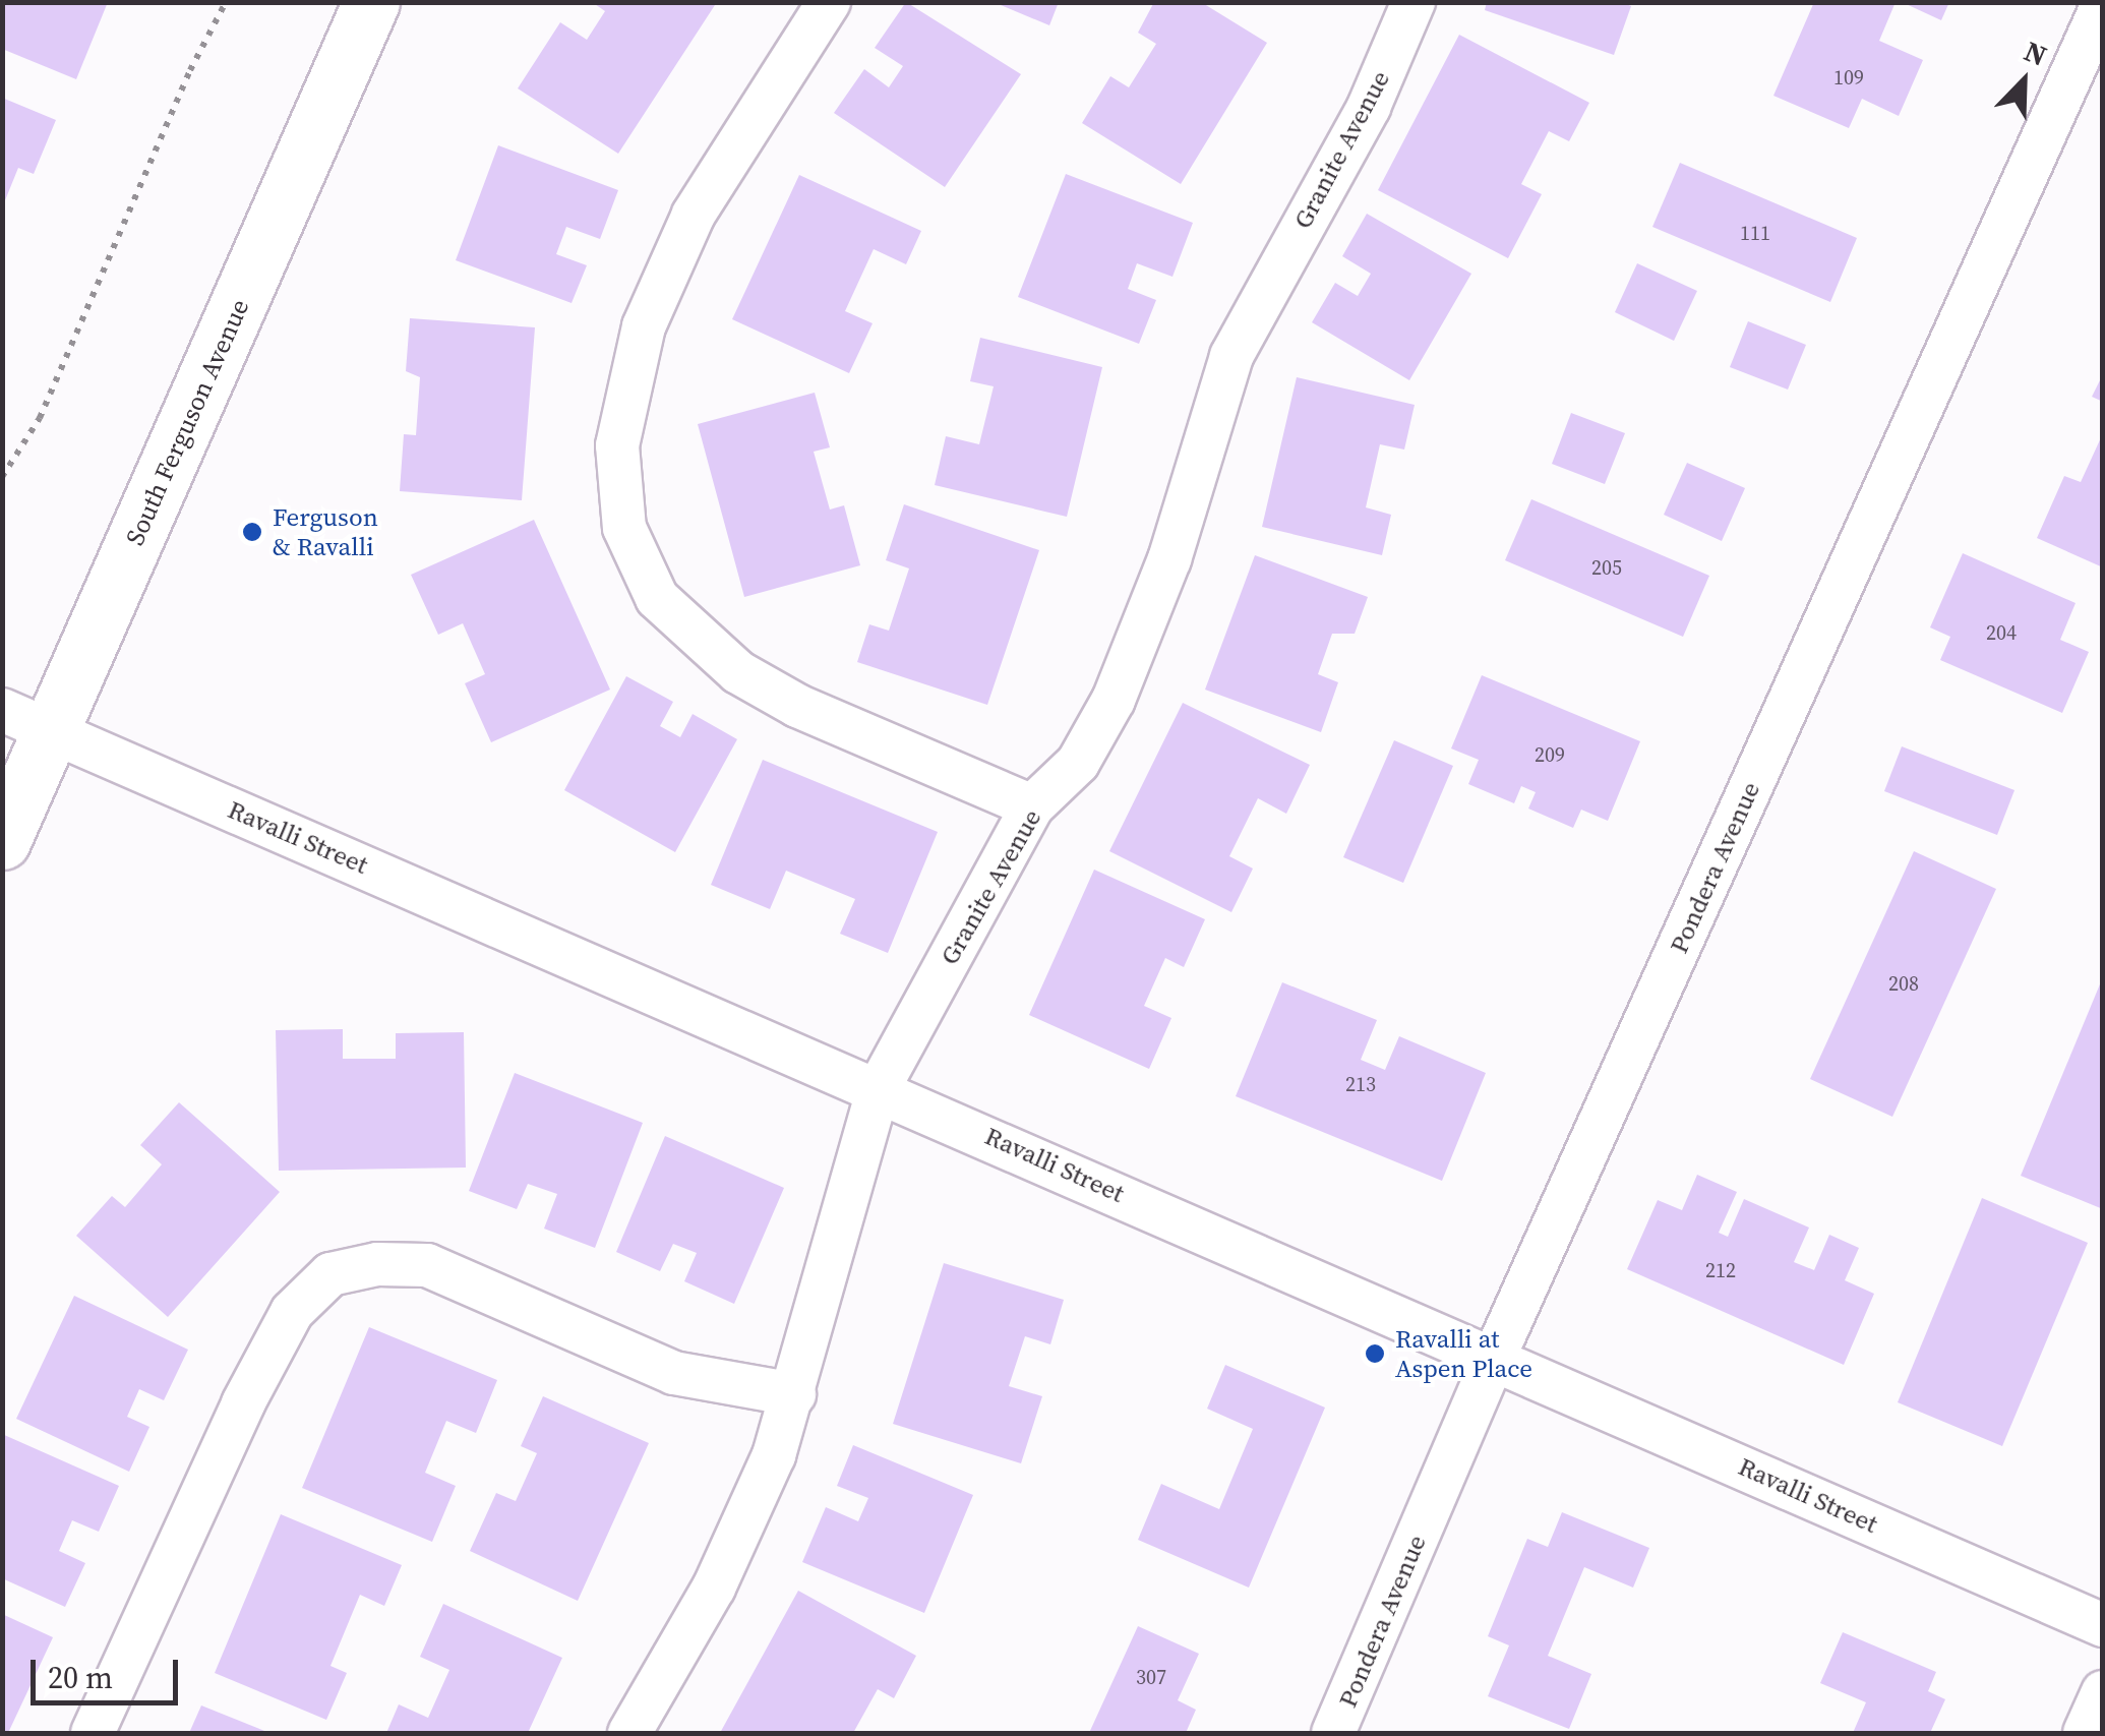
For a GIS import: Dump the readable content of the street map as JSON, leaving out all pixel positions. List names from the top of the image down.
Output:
{
  "streets": {
    "street": [
      "Granite Avenue",
      "South Ferguson Avenue",
      "Ravalli Street",
      "Pondera Avenue"
    ]
  },
  "crossings": [
    ["Granite Avenue", "Ravalli Street"],
    ["South Ferguson Avenue", "Ravalli Street"],
    ["Ravalli Street", "Pondera Avenue"]
  ],
  "places": ["Ferguson & Ravalli", "Ravalli at Aspen Place"],
  "house_numbers": [
    "109",
    "111",
    "205",
    "204",
    "209",
    "208",
    "213",
    "212",
    "307"
  ],
  "scale_bar": "20 m",
  "north": "top right"
}
